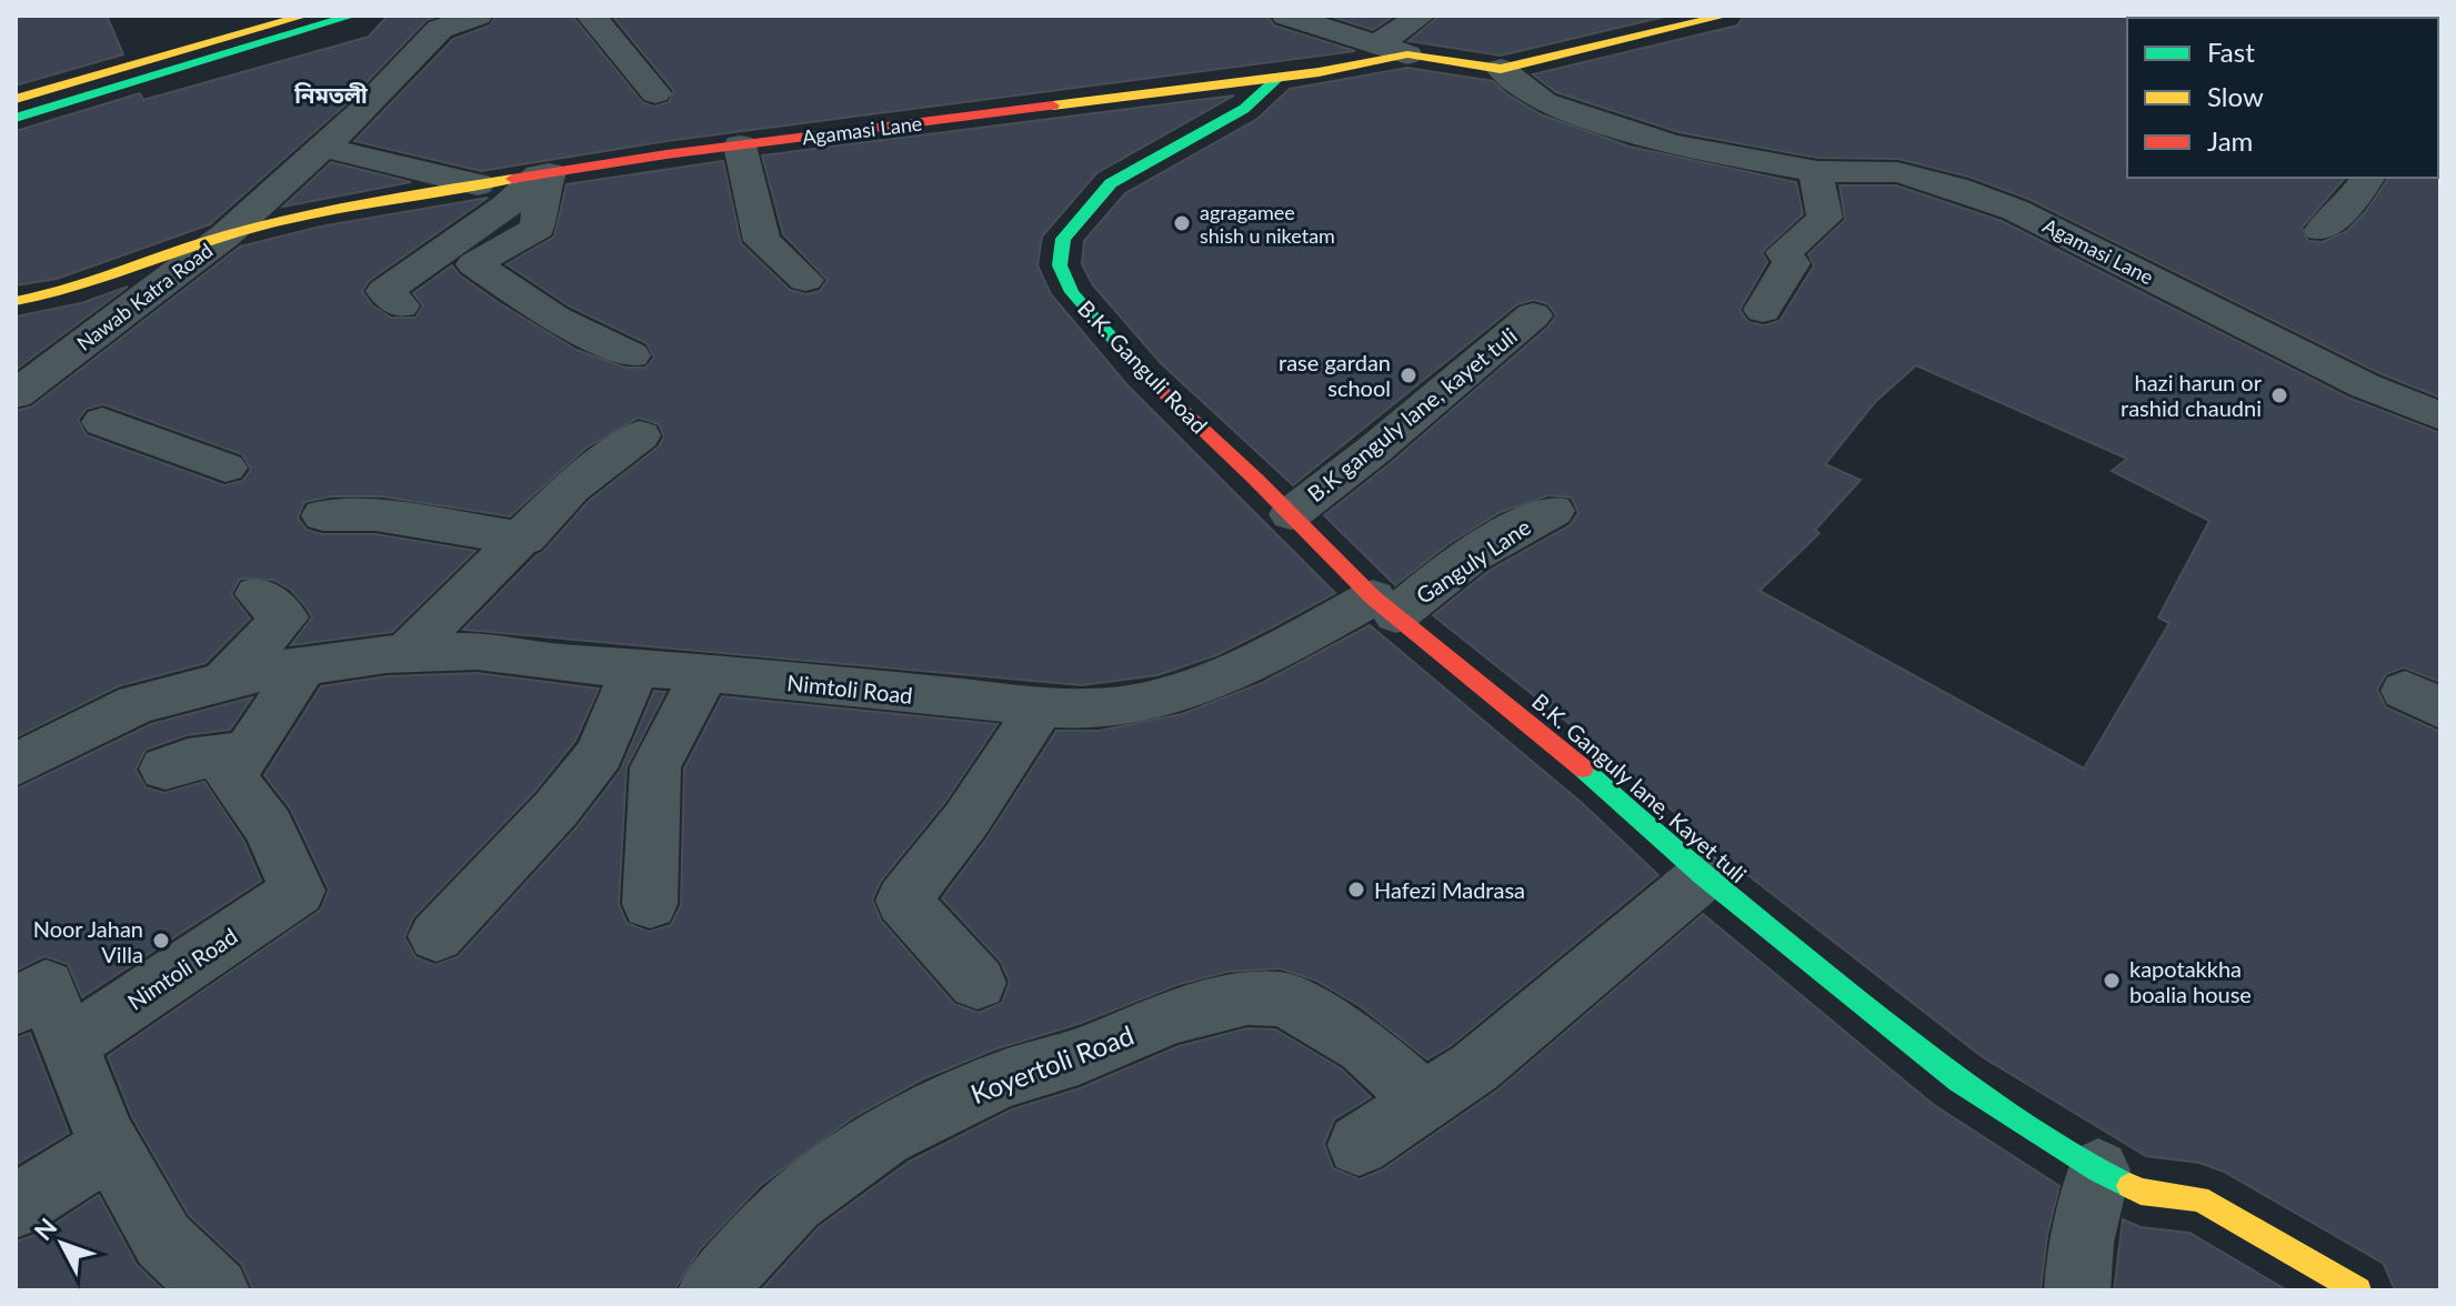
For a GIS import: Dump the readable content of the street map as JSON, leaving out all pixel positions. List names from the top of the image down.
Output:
{
  "streets": {
    "main road": [
      "Agamasi Lane",
      "Nawab Katra Road",
      "B.K. Ganguli Road",
      "B.K. Ganguly lane, Kayet tuli"
    ],
    "street": [
      "B.K ganguly lane, kayet tuli",
      "Ganguly Lane",
      "Nimtoli Road",
      "Koyertoli Road"
    ]
  },
  "crossings": [
    ["Agamasi Lane", "Nawab Katra Road"],
    ["Agamasi Lane", "B.K. Ganguli Road"],
    ["B.K. Ganguli Road", "B.K ganguly lane, kayet tuli"],
    ["B.K. Ganguli Road", "Ganguly Lane"],
    ["B.K. Ganguli Road", "Nimtoli Road"],
    ["B.K. Ganguli Road", "B.K. Ganguly lane, Kayet tuli"],
    ["Ganguly Lane", "Nimtoli Road"],
    ["Ganguly Lane", "B.K. Ganguly lane, Kayet tuli"],
    ["Nimtoli Road", "B.K. Ganguly lane, Kayet tuli"]
  ],
  "districts": ["নিমতলী"],
  "places": [
    "agragamee shish u niketam",
    "rase gardan school",
    "hazi harun or rashid chaudni",
    "Hafezi Madrasa",
    "Noor Jahan Villa",
    "kapotakkha boalia house"
  ],
  "legend": ["Fast", "Slow", "Jam"],
  "north": "top left"
}
